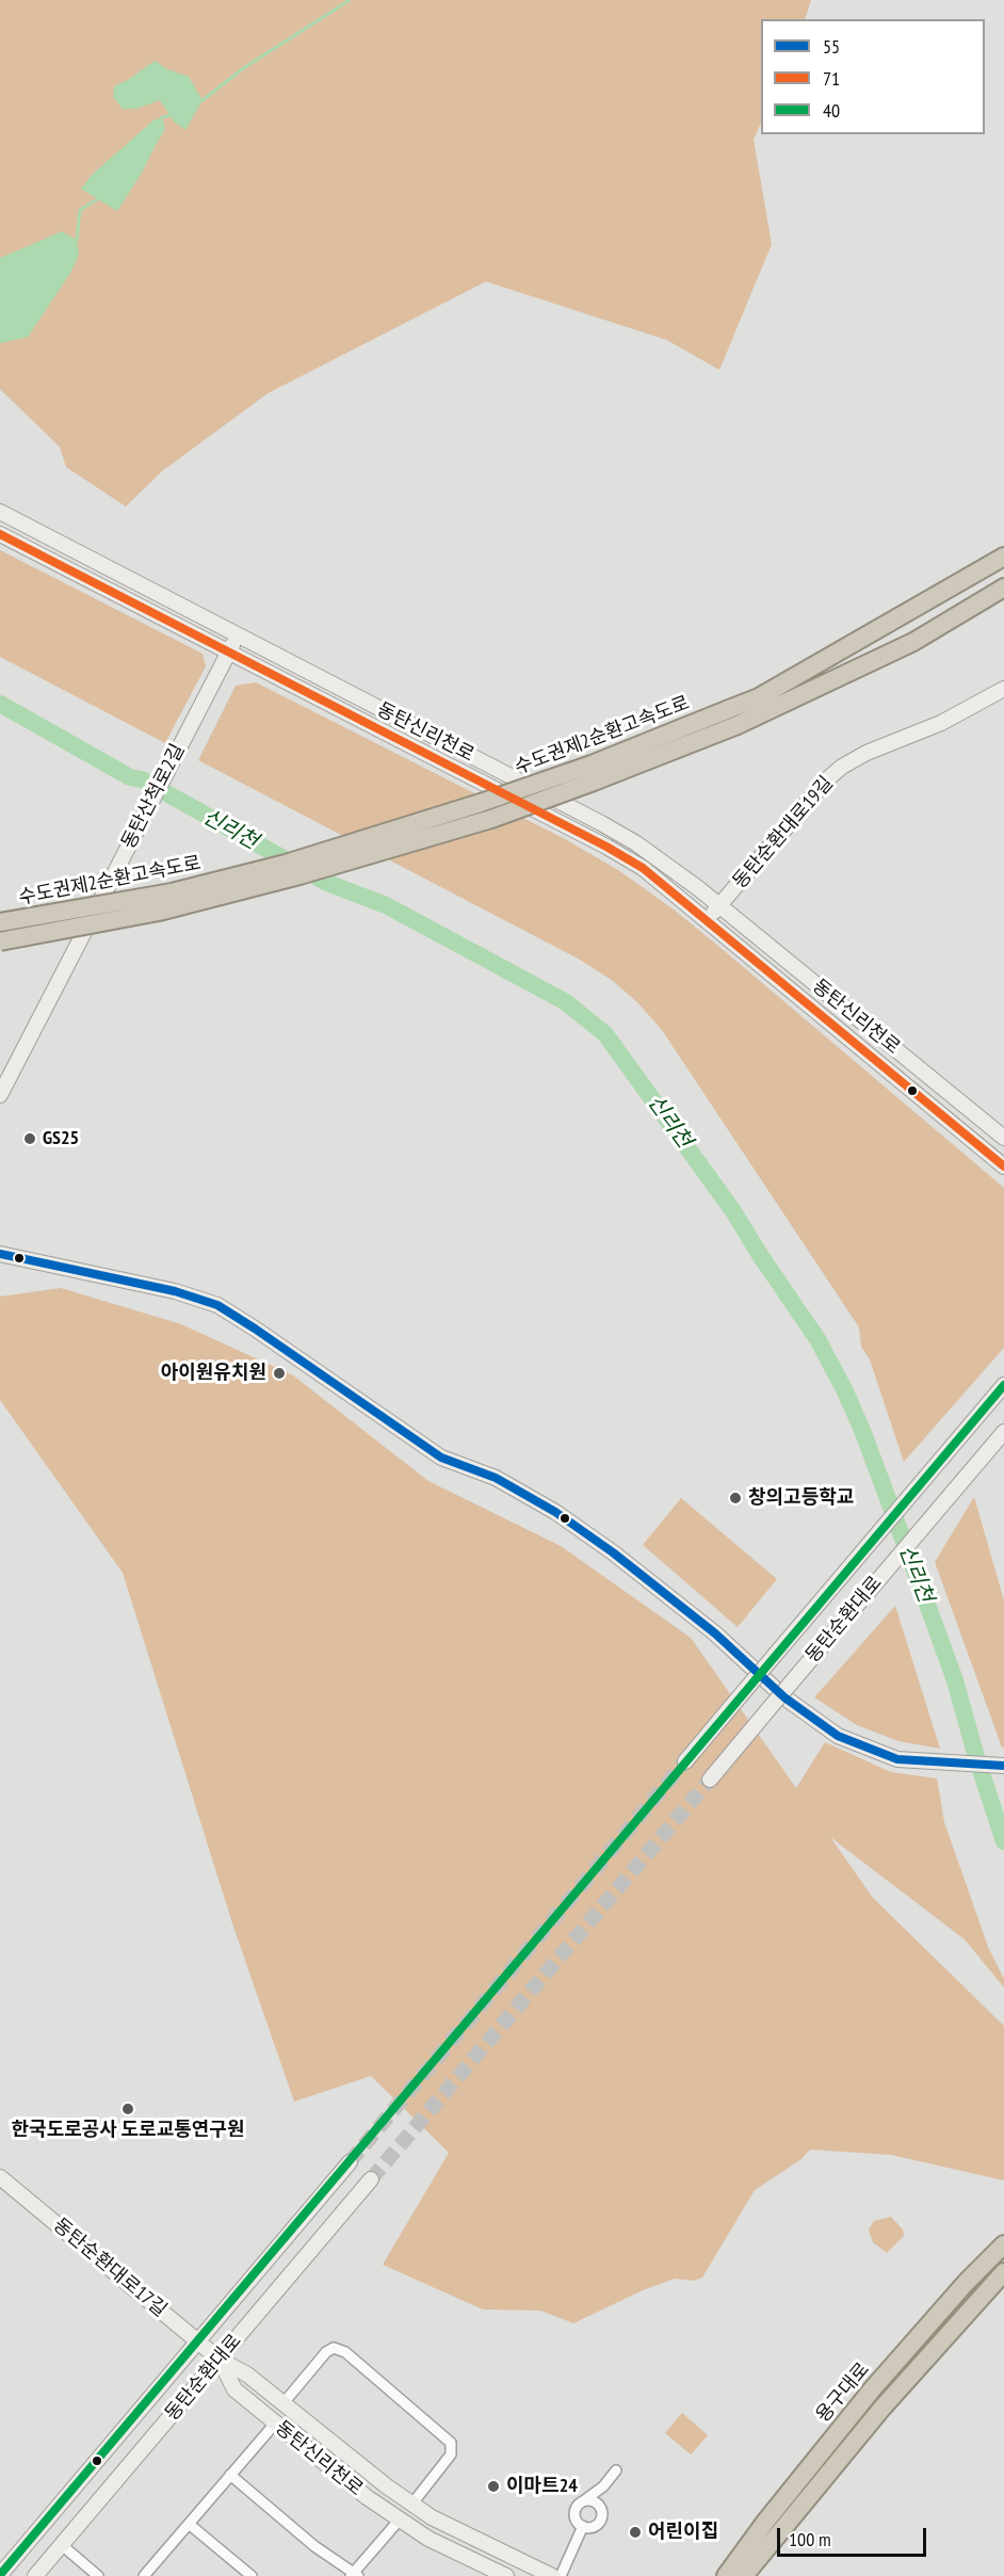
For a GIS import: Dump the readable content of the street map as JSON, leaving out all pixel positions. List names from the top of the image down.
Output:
{
  "streets": {
    "highway": ["수도권제2순환고속도로", "용구대로"],
    "main road": [
      "동탄신리천로",
      "동탄산척로2길",
      "동탄순환대로19길",
      "동탄순환대로",
      "동탄순환대로17길"
    ]
  },
  "crossings": [
    ["동탄신리천로", "동탄산척로2길"],
    ["동탄신리천로", "동탄순환대로19길"],
    ["동탄신리천로", "동탄순환대로"],
    ["동탄신리천로", "동탄순환대로17길"],
    ["동탄순환대로", "동탄순환대로17길"]
  ],
  "water": ["신리천"],
  "places": [
    "GS25",
    "아이원유치원",
    "창의고등학교",
    "한국도로공사 도로교통연구원",
    "이마트24",
    "어린이집"
  ],
  "lines": ["transit line 71", "transit line 55", "transit line 40"],
  "legend": ["55", "71", "40"],
  "scale_bar": "100 m"
}
